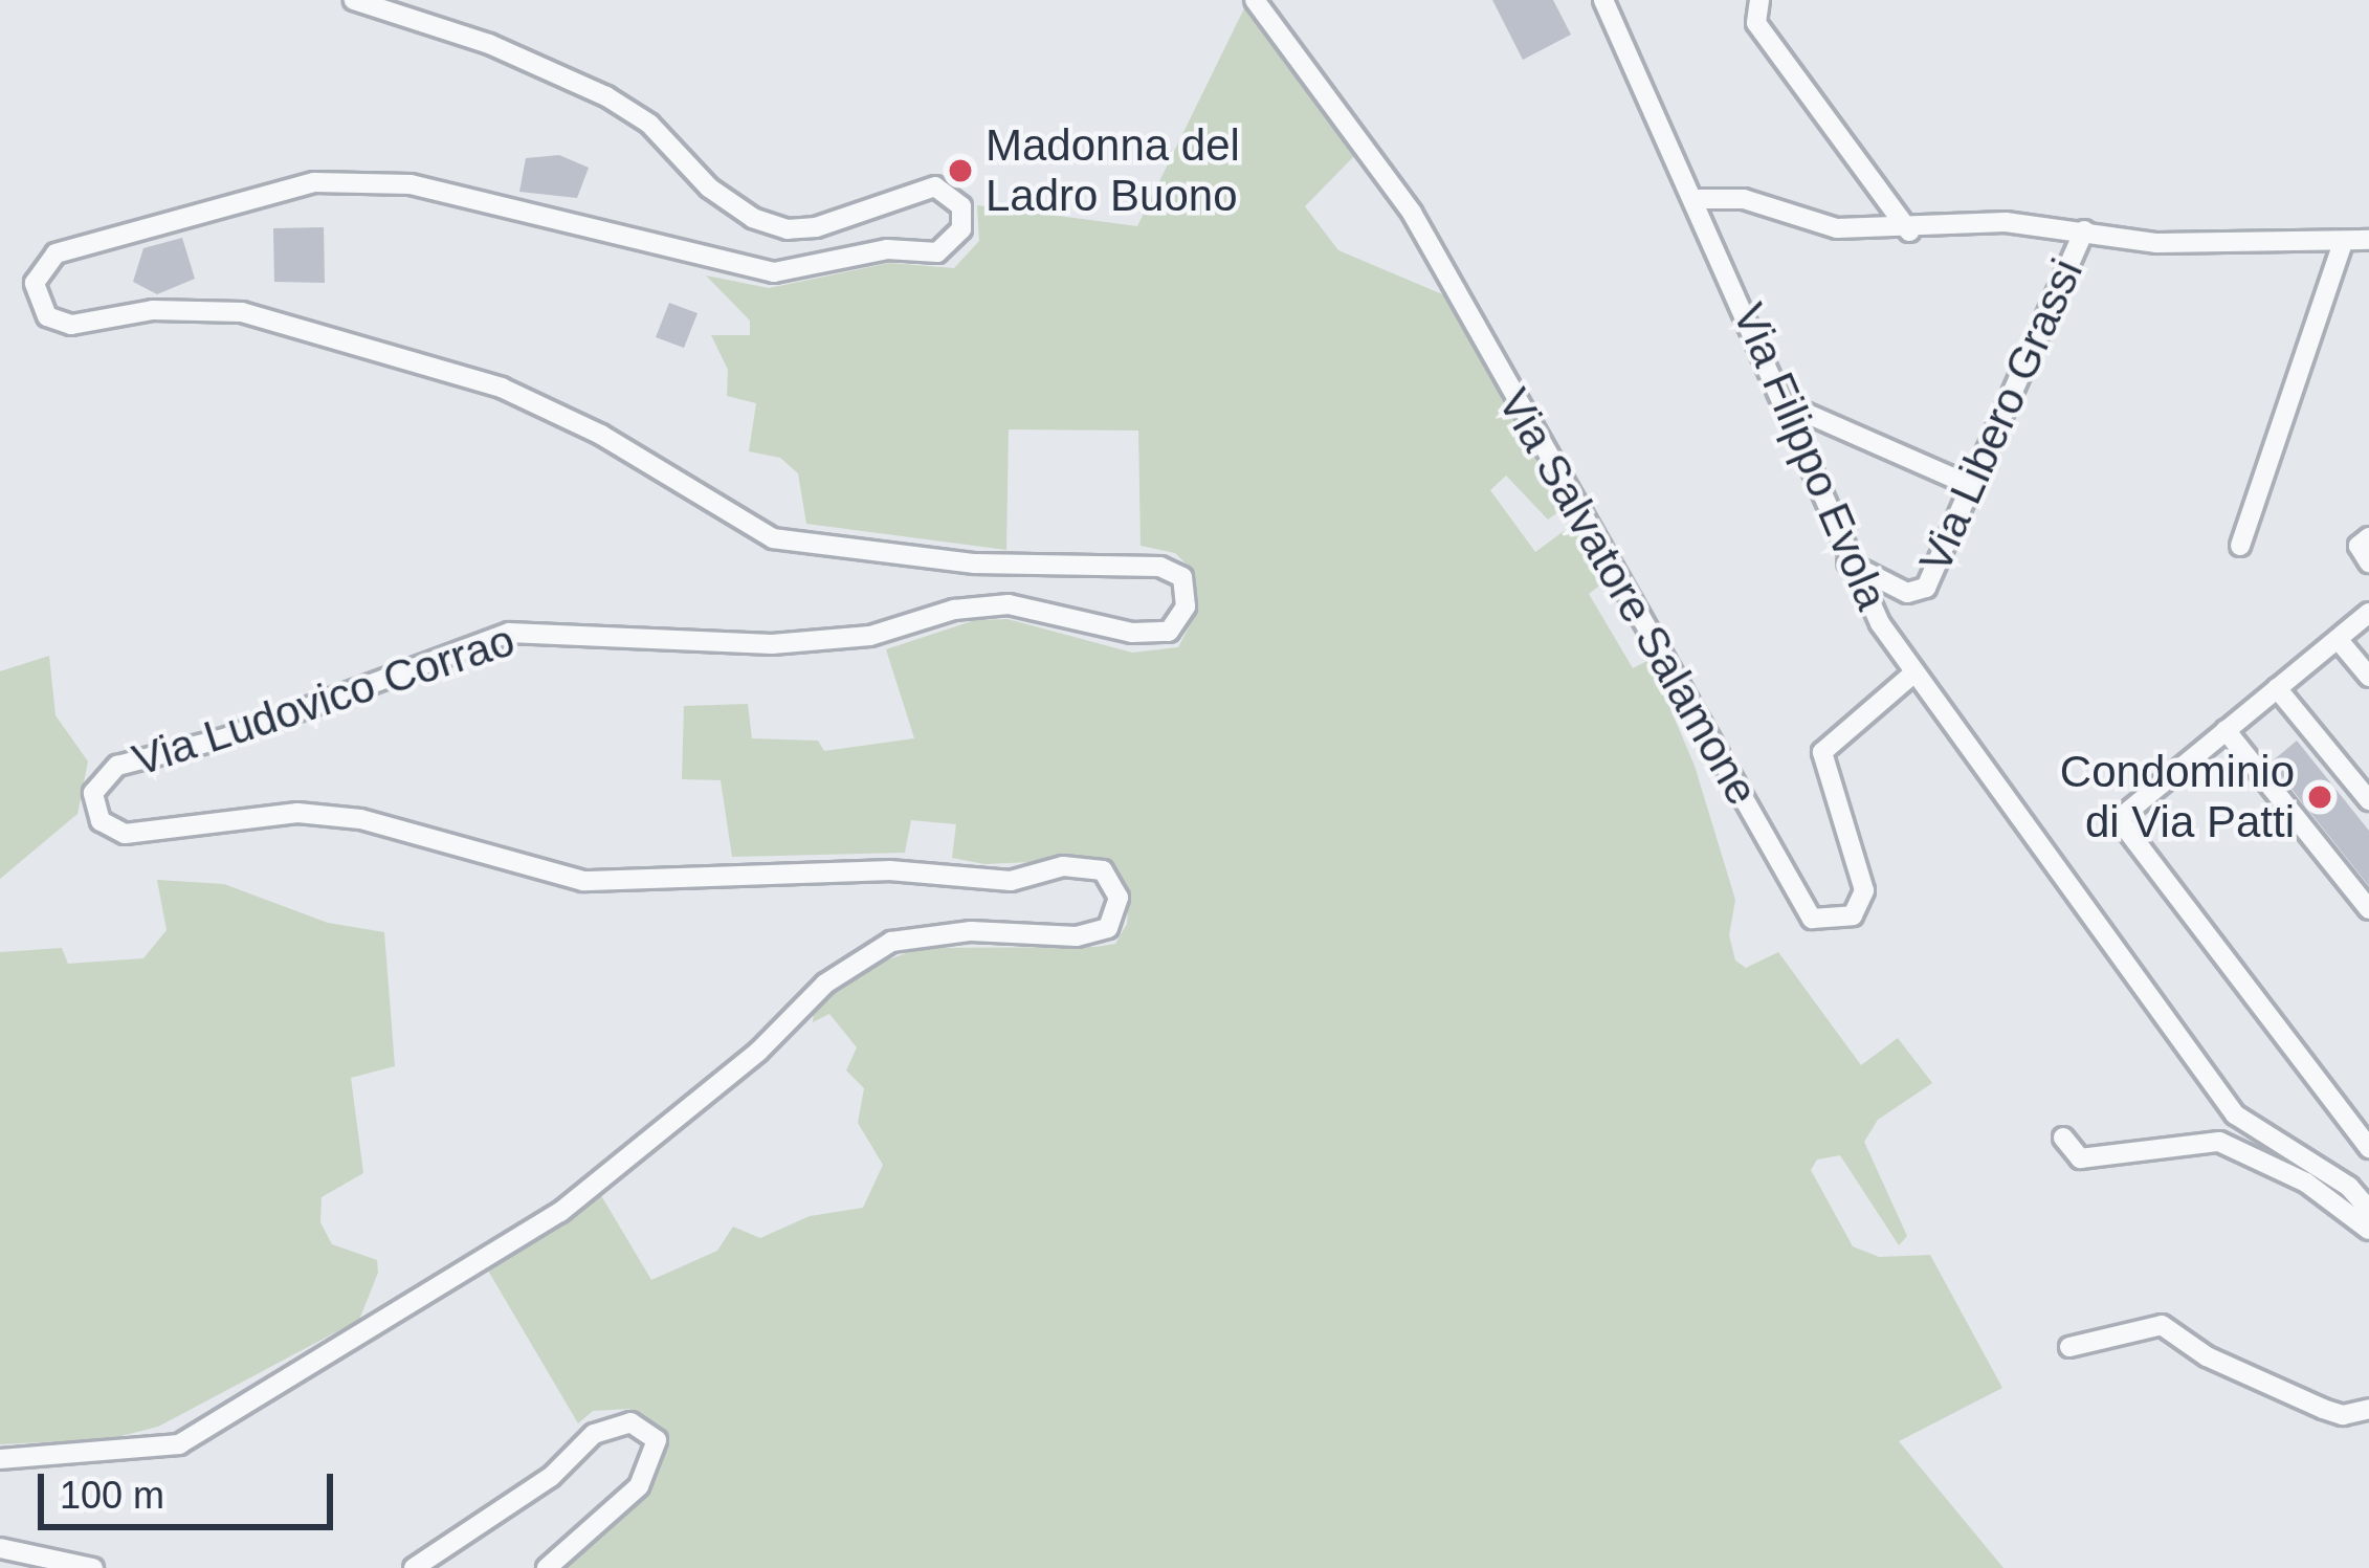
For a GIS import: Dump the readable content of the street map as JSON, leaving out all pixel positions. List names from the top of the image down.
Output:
{
  "streets": {
    "street": [
      "Via Libero Grassi",
      "Via Filippo Evola",
      "Via Salvatore Salamone",
      "Via Ludovico Corrao"
    ]
  },
  "crossings": [
    ["Via Libero Grassi", "Via Filippo Evola"],
    ["Via Filippo Evola", "Via Salvatore Salamone"]
  ],
  "places": ["Madonna del Ladro Buono", "Condominio di Via Patti"],
  "scale_bar": "100 m"
}
